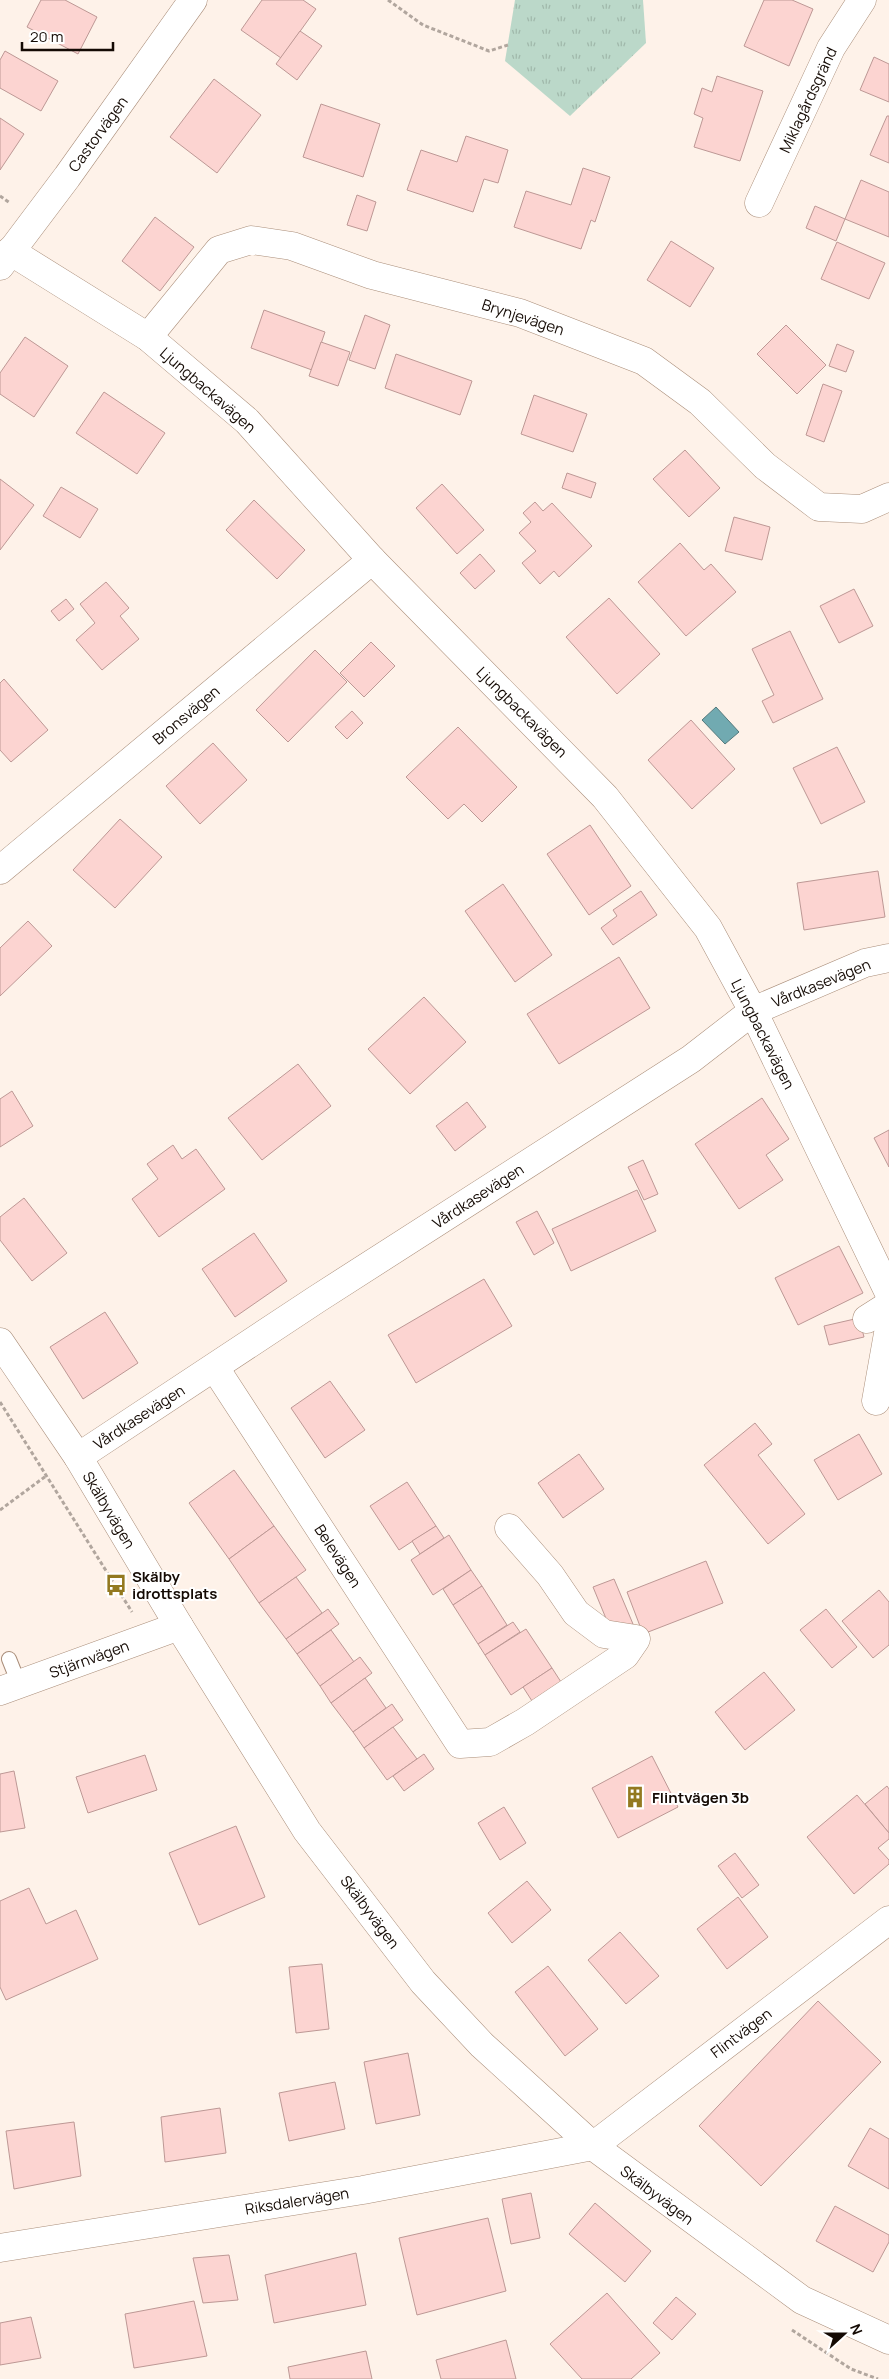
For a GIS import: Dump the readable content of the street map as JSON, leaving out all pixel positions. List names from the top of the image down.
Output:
{
  "streets": {
    "street": [
      "Miklagårdsgränd",
      "Castorvägen",
      "Brynjevägen",
      "Ljungbackavägen",
      "Bronsvägen",
      "Vårdkasevägen",
      "Skälbyvägen",
      "Belevägen",
      "Stjärnvägen",
      "Flintvägen",
      "Riksdalervägen"
    ]
  },
  "crossings": [
    ["Castorvägen", "Ljungbackavägen"],
    ["Brynjevägen", "Ljungbackavägen"],
    ["Ljungbackavägen", "Bronsvägen"],
    ["Ljungbackavägen", "Vårdkasevägen"],
    ["Vårdkasevägen", "Skälbyvägen"],
    ["Vårdkasevägen", "Belevägen"],
    ["Skälbyvägen", "Stjärnvägen"],
    ["Skälbyvägen", "Flintvägen"],
    ["Skälbyvägen", "Riksdalervägen"],
    ["Flintvägen", "Riksdalervägen"]
  ],
  "places": {
    "bus stop": ["Skälby idrottsplats"],
    "building": ["Flintvägen 3b"]
  },
  "scale_bar": "20 m",
  "north": "right"
}
